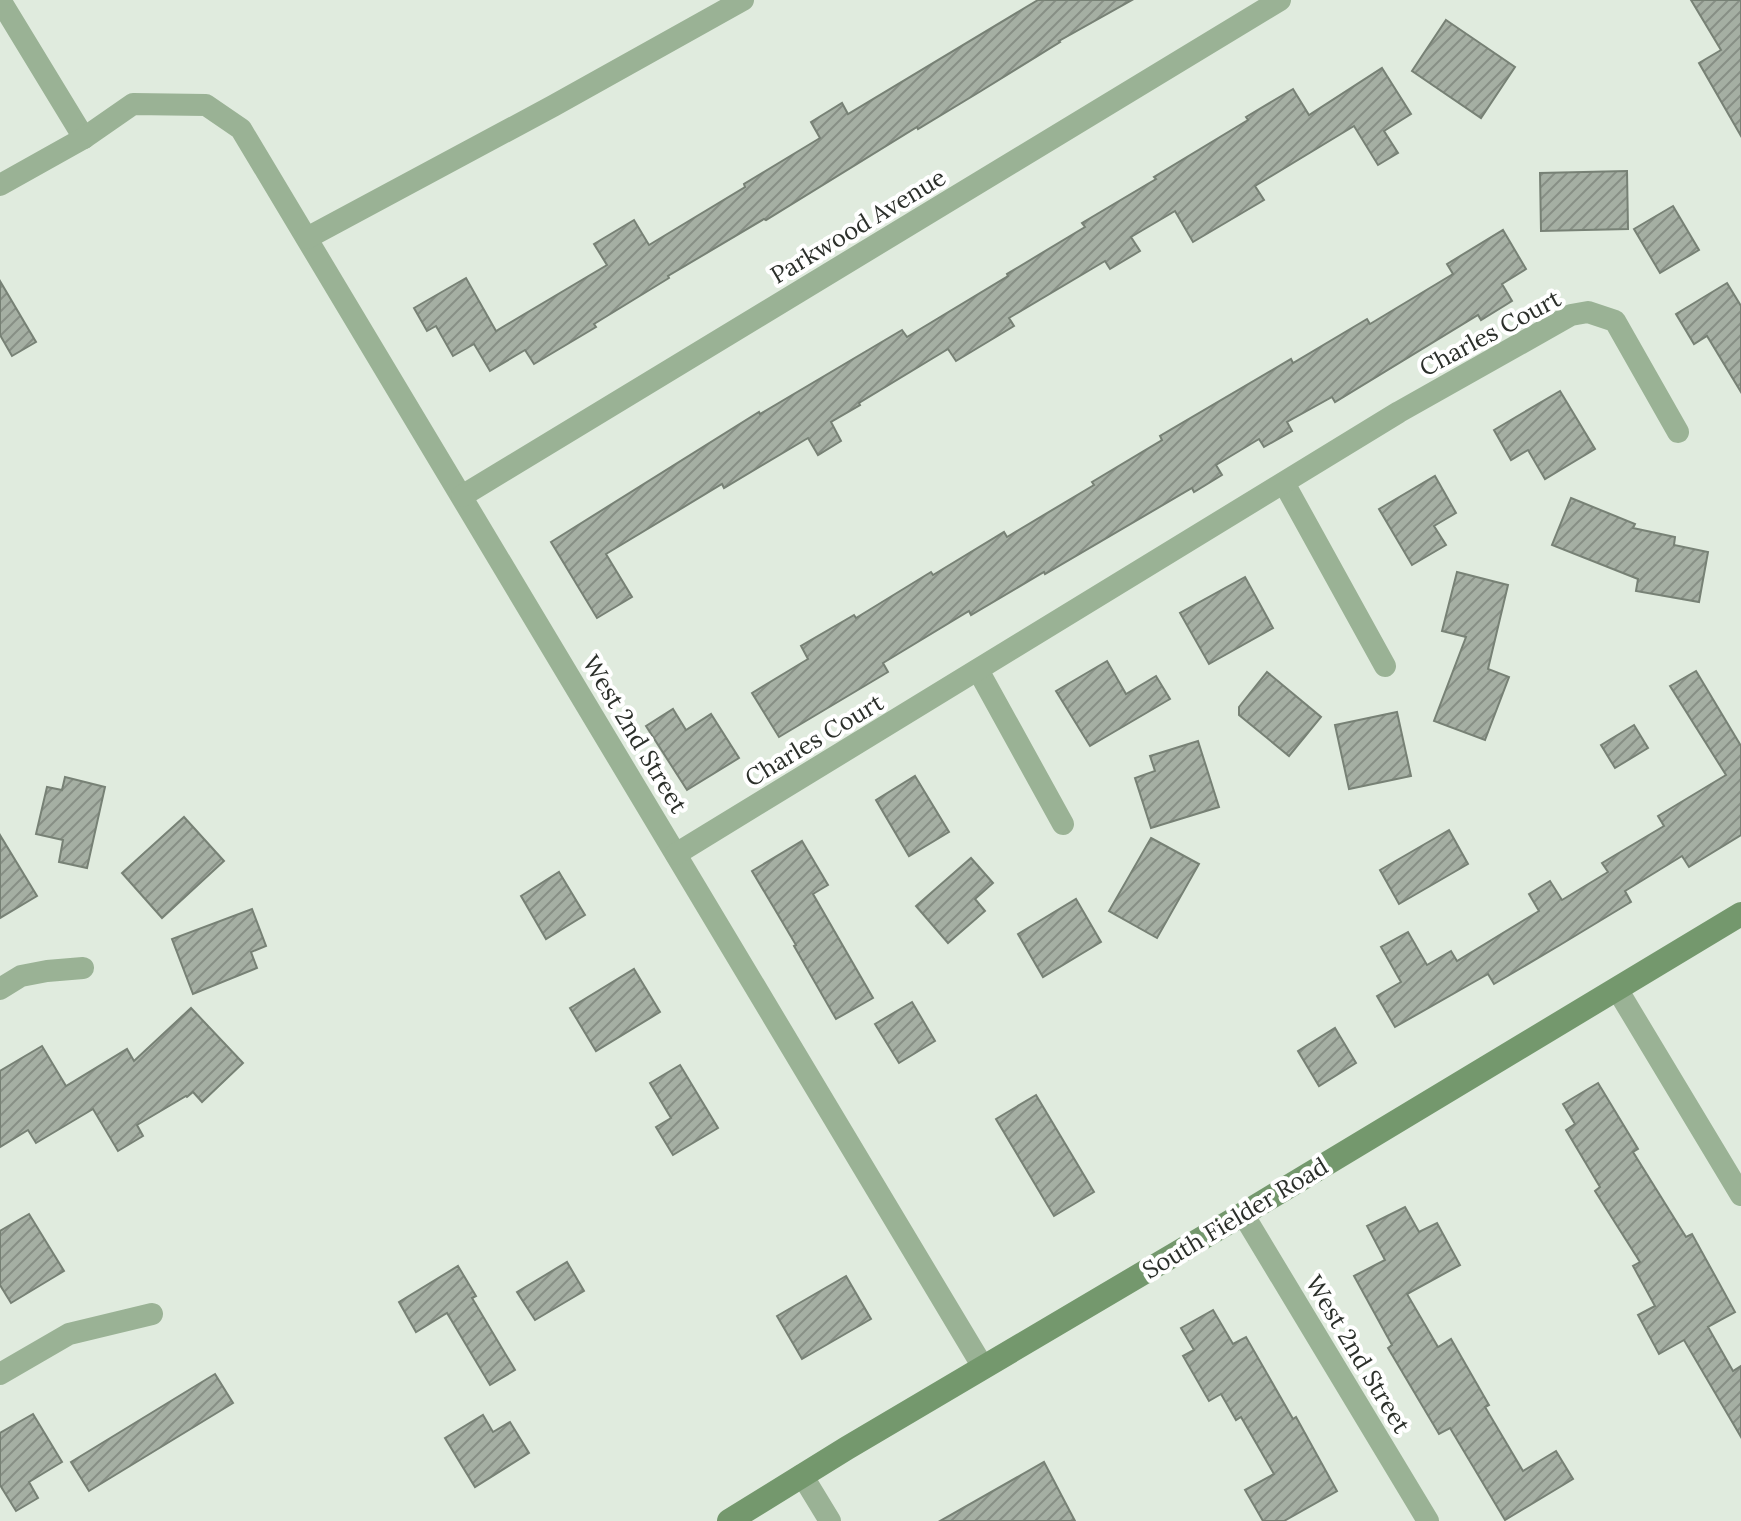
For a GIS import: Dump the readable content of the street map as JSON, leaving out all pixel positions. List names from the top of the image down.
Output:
{
  "streets": {
    "main road": ["South Fielder Road"],
    "street": ["Parkwood Avenue", "Charles Court", "West 2nd Street"]
  },
  "crossings": [
    ["Parkwood Avenue", "West 2nd Street"],
    ["Charles Court", "West 2nd Street"],
    ["West 2nd Street", "South Fielder Road"]
  ]
}
